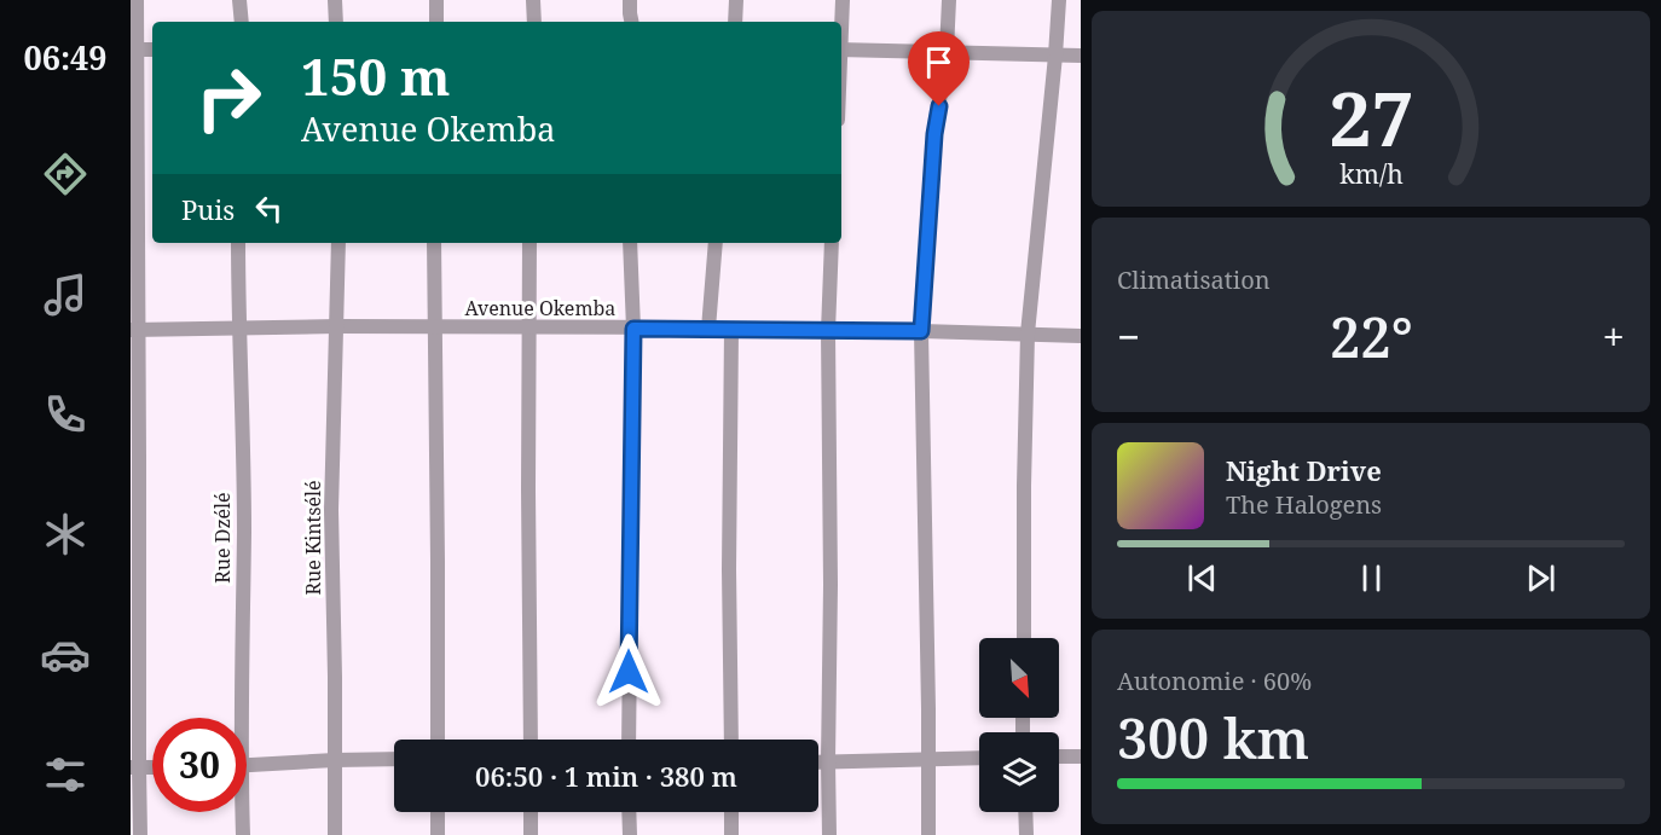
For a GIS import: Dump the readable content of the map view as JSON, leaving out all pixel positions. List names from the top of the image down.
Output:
{
  "streets": {
    "street": ["Avenue Okemba", "Rue Dzélé", "Rue Kintsélé"]
  },
  "crossings": [
    ["Avenue Okemba", "Rue Dzélé"],
    ["Avenue Okemba", "Rue Kintsélé"]
  ],
  "north": "bottom right",
  "page": {
    "tabs": "06:49",
    "turn": ["150 m", "Avenue Okemba"],
    "then": "Puis",
    "tile": [
      "Climatisation",
      ["Autonomie · 60%", "300 km"]
    ],
    "heat": ["−", "22°", "+"],
    "song": ["Night Drive", "The Halogens"],
    "limit": "30",
    "trip": "06:50 · 1 min · 380 m",
    "gauge": ["27", "km/h"]
  }
}
